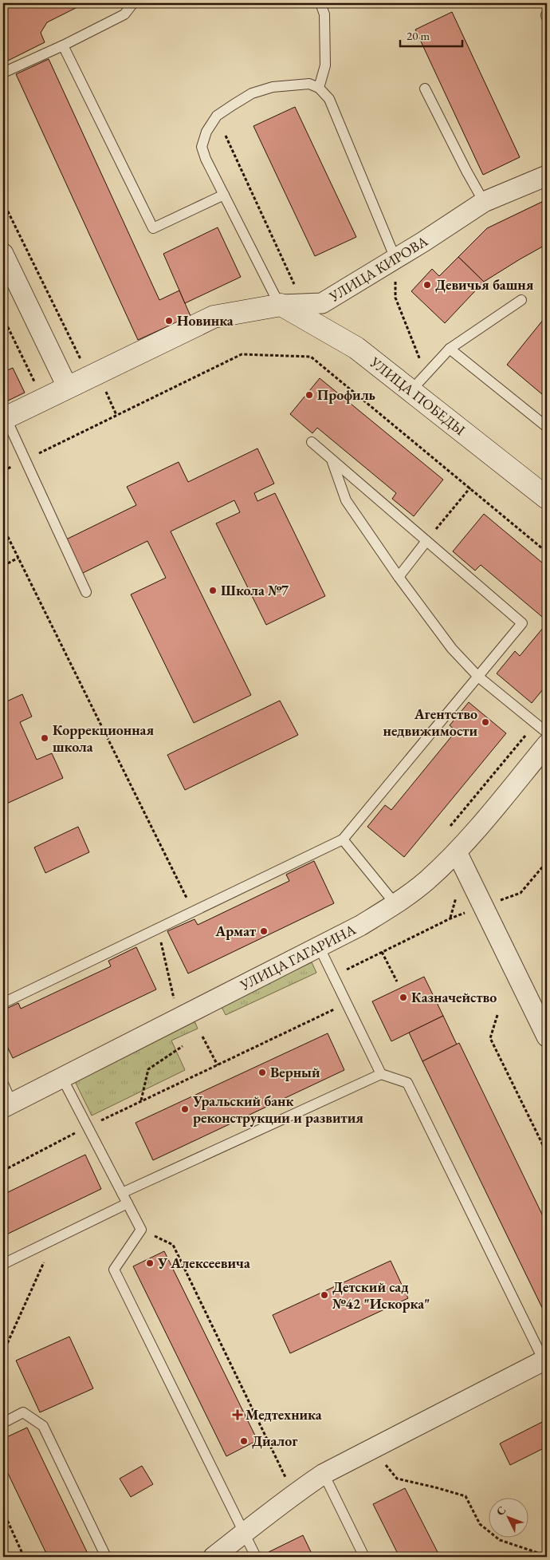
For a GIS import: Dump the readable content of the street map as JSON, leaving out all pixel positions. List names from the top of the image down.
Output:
{
  "streets": {
    "street": ["УЛИЦА КИРОВА", "УЛИЦА ПОБЕДЫ", "УЛИЦА ГАГАРИНА"]
  },
  "crossings": [
    ["УЛИЦА КИРОВА", "УЛИЦА ПОБЕДЫ"]
  ],
  "places": {
    "other": [
      "Девичья башня",
      "Новинка",
      "Профиль",
      "Школа №7",
      "Агентство недвижимости",
      "Коррекционная школа",
      "Армат",
      "Казначейство",
      "Верный",
      "Уральский банк реконструкции и развития",
      "У Алексеевича",
      "Детский сад №42 \"Искорка\"",
      "Диалог"
    ],
    "health": ["Медтехника"]
  },
  "scale_bar": "20 m",
  "north": "top left"
}
